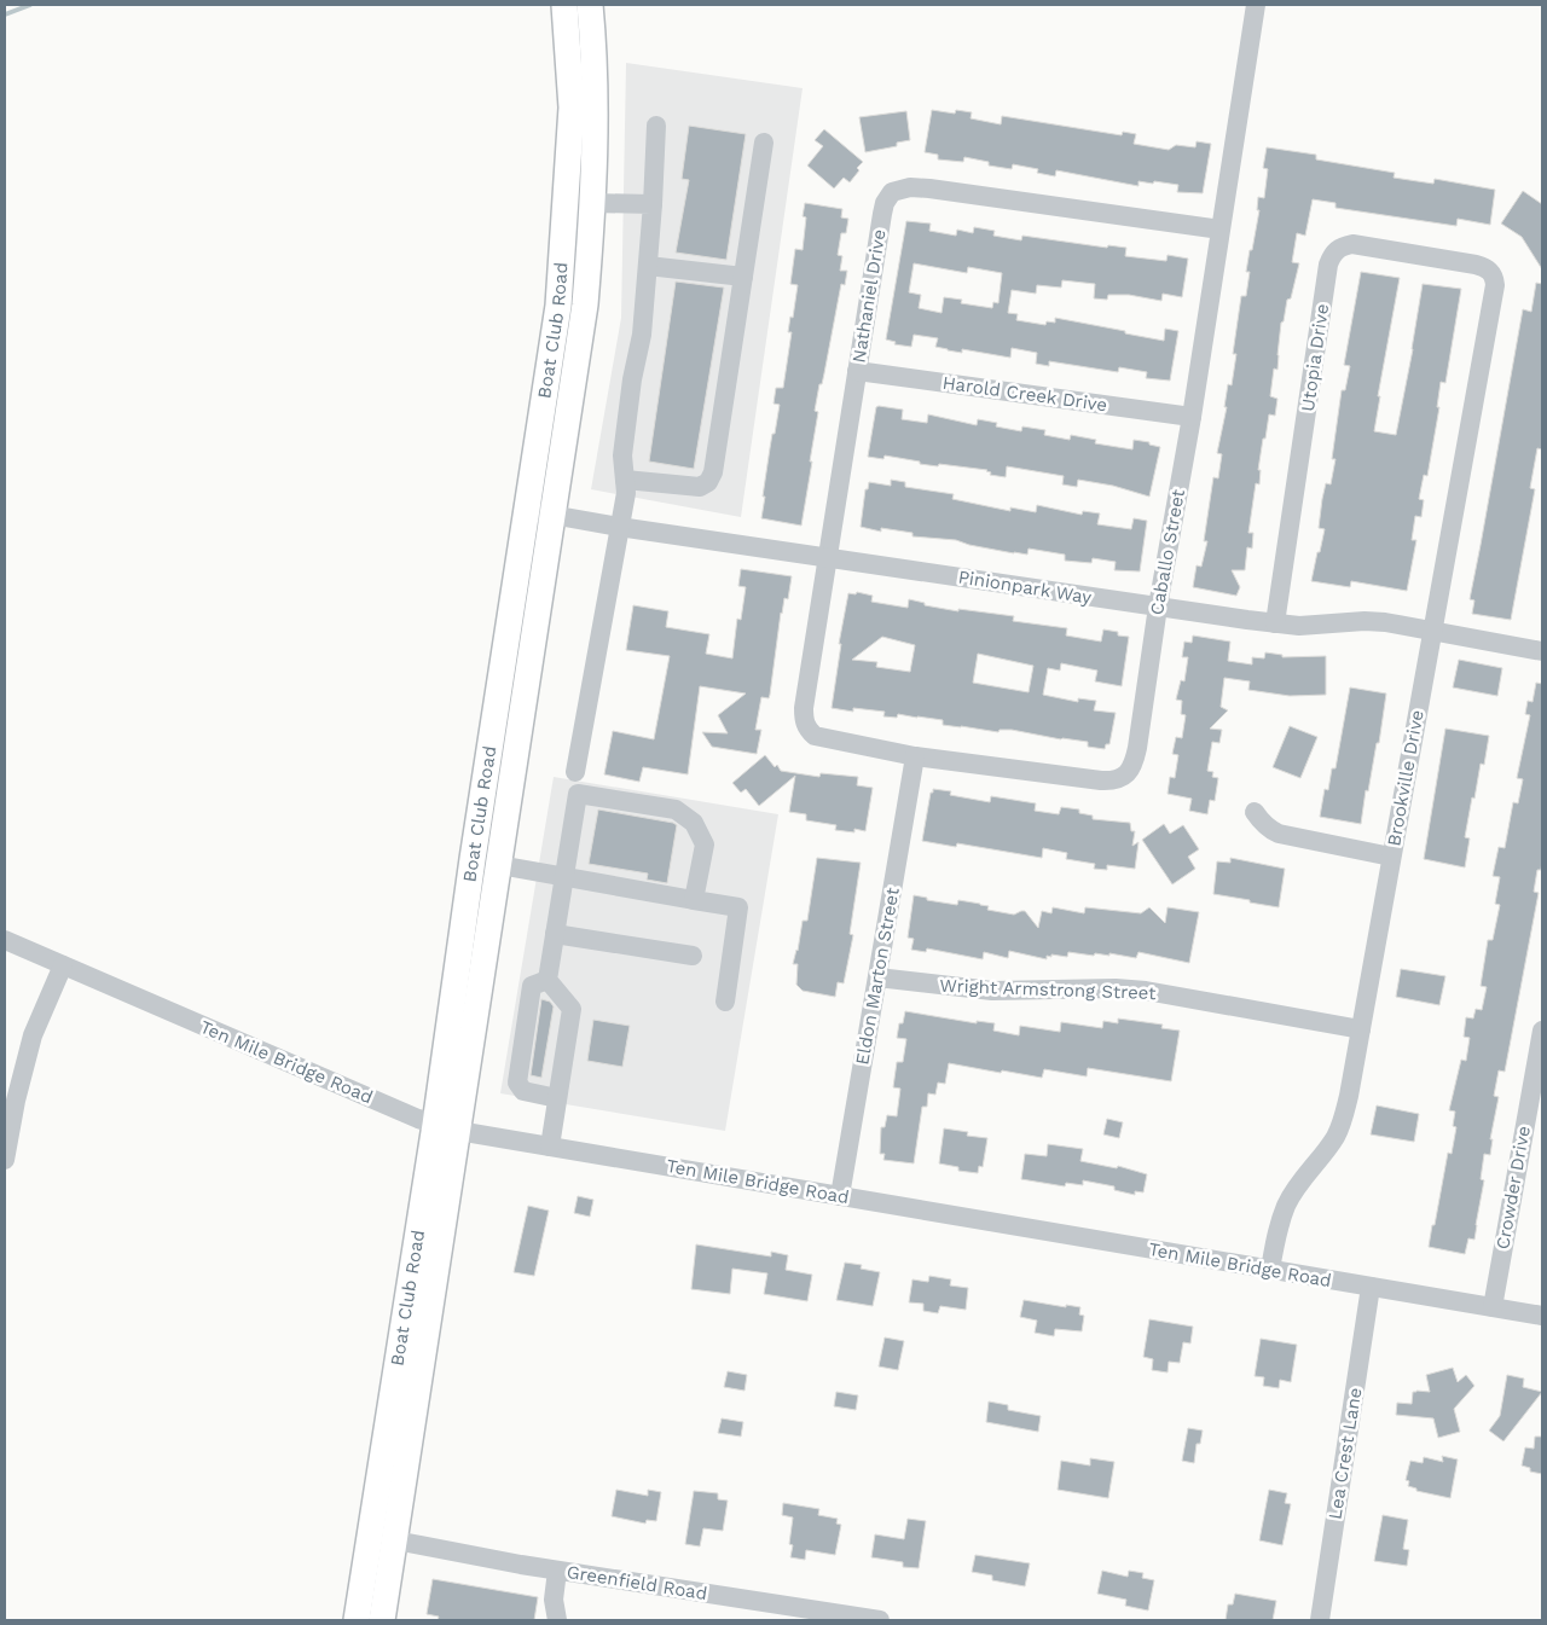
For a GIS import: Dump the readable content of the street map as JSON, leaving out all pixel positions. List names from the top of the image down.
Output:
{
  "streets": {
    "main road": ["Boat Club Road"],
    "street": [
      "Nathaniel Drive",
      "Utopia Drive",
      "Harold Creek Drive",
      "Caballo Street",
      "Pinionpark Way",
      "Brookville Drive",
      "Eldon Marton Street",
      "Wright Armstrong Street",
      "Ten Mile Bridge Road",
      "Crowder Drive",
      "Lea Crest Lane",
      "Greenfield Road"
    ]
  },
  "crossings": [
    ["Nathaniel Drive", "Harold Creek Drive"],
    ["Nathaniel Drive", "Caballo Street"],
    ["Nathaniel Drive", "Pinionpark Way"],
    ["Boat Club Road", "Pinionpark Way"],
    ["Boat Club Road", "Ten Mile Bridge Road"],
    ["Boat Club Road", "Greenfield Road"],
    ["Utopia Drive", "Pinionpark Way"],
    ["Utopia Drive", "Brookville Drive"],
    ["Harold Creek Drive", "Caballo Street"],
    ["Caballo Street", "Pinionpark Way"],
    ["Caballo Street", "Eldon Marton Street"],
    ["Pinionpark Way", "Brookville Drive"],
    ["Brookville Drive", "Wright Armstrong Street"],
    ["Brookville Drive", "Ten Mile Bridge Road"],
    ["Eldon Marton Street", "Wright Armstrong Street"],
    ["Eldon Marton Street", "Ten Mile Bridge Road"],
    ["Ten Mile Bridge Road", "Crowder Drive"],
    ["Ten Mile Bridge Road", "Lea Crest Lane"]
  ]
}
